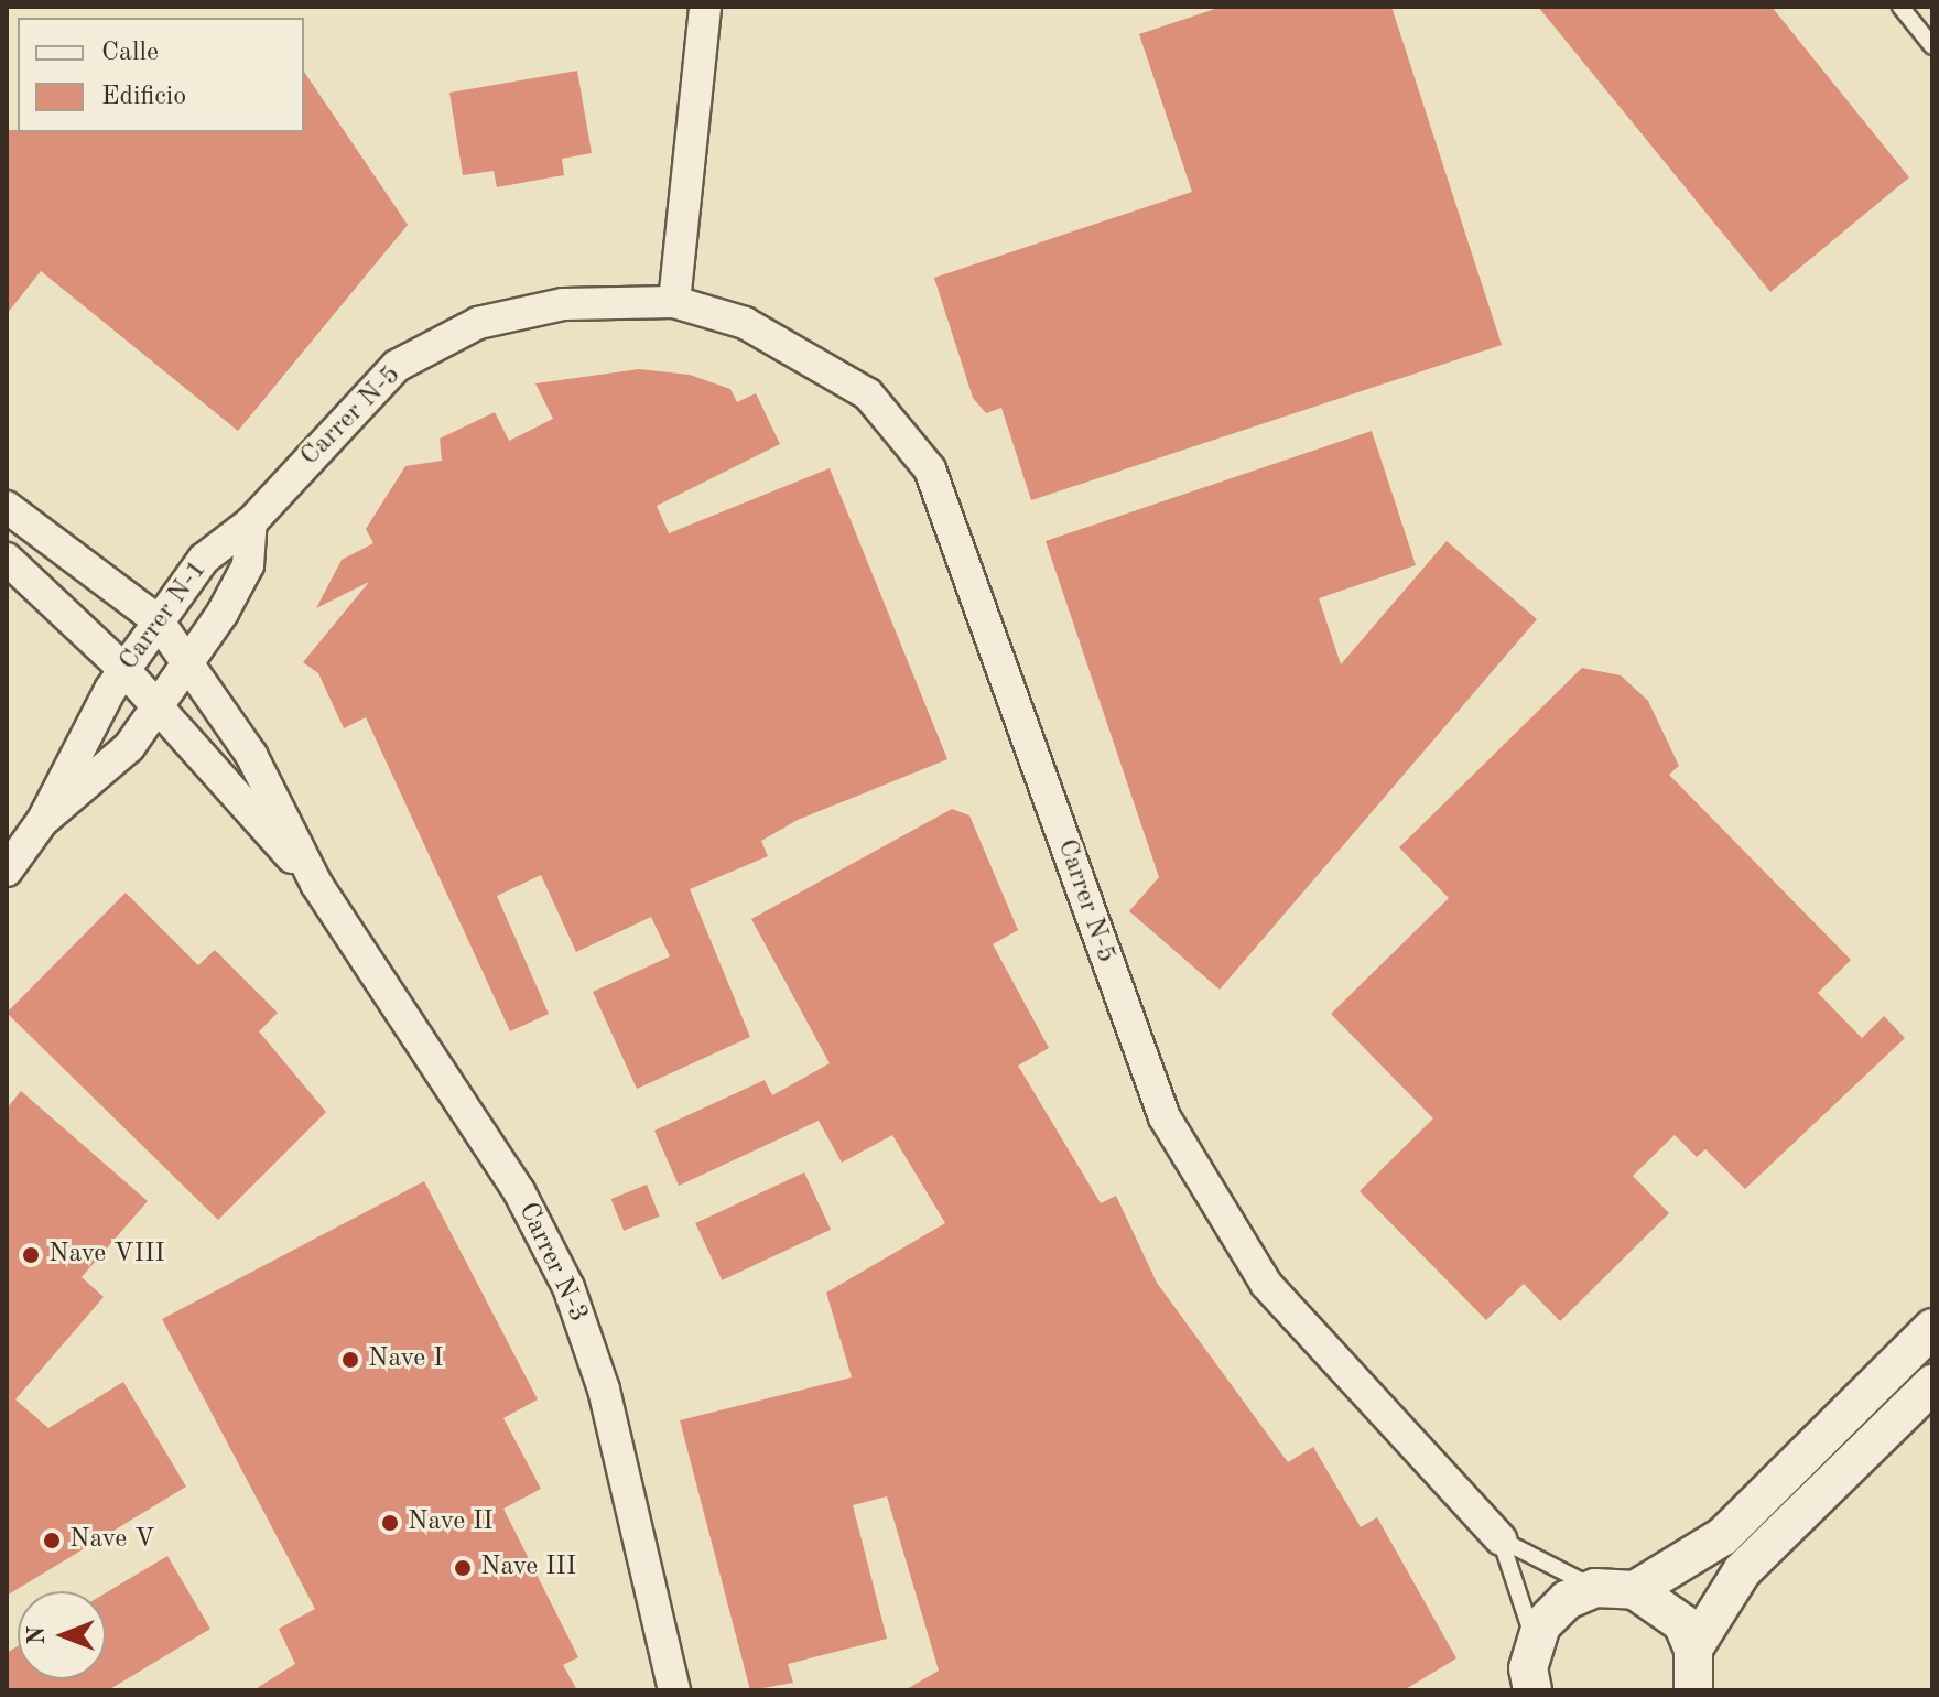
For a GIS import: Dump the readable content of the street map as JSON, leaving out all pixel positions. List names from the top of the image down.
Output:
{
  "streets": {
    "street": ["Carrer N-5", "Carrer N-1", "Carrer N-3"]
  },
  "crossings": [
    ["Carrer N-5", "Carrer N-1"],
    ["Carrer N-1", "Carrer N-3"]
  ],
  "places": [
    "Nave VIII",
    "Nave I",
    "Nave II",
    "Nave V",
    "Nave III"
  ],
  "legend": ["Calle", "Edificio"],
  "north": "left"
}
